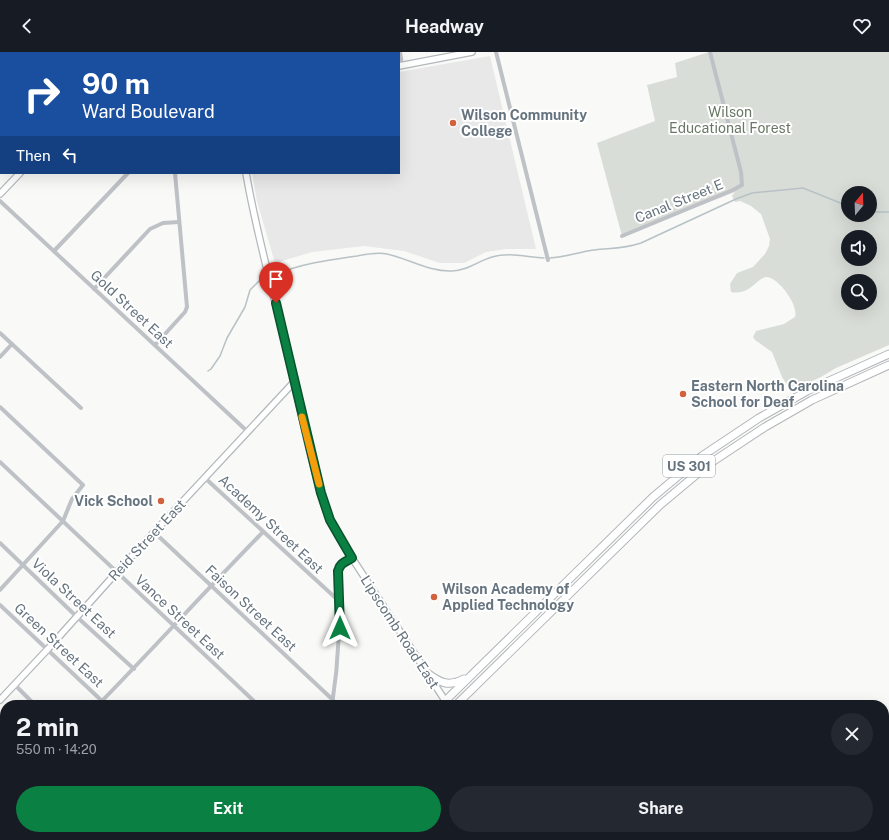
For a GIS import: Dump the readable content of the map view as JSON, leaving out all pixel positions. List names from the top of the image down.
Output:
{
  "streets": {
    "highway": ["US 301"],
    "main road": ["Reid Street East", "Lipscomb Road East"],
    "street": [
      "Canal Street E",
      "Gold Street East",
      "Academy Street East",
      "Viola Street East",
      "Faison Street East",
      "Vance Street East",
      "Green Street East"
    ]
  },
  "crossings": [
    ["Gold Street East", "Reid Street East"],
    ["Academy Street East", "Reid Street East"],
    ["Reid Street East", "Viola Street East"],
    ["Reid Street East", "Faison Street East"],
    ["Reid Street East", "Vance Street East"],
    ["Reid Street East", "Lipscomb Road East"],
    ["Reid Street East", "Green Street East"]
  ],
  "parks": ["Wilson Educational Forest"],
  "places": [
    "Wilson Community College",
    "Eastern North Carolina School for Deaf",
    "Vick School",
    "Wilson Academy of Applied Technology"
  ],
  "north": "top",
  "page": {
    "header": "Headway",
    "turn": ["90 m", "Ward Boulevard"],
    "then": "Then",
    "heading": ["2 min", "550 m · 14:20"],
    "buttons": ["Exit", "Share"]
  }
}
